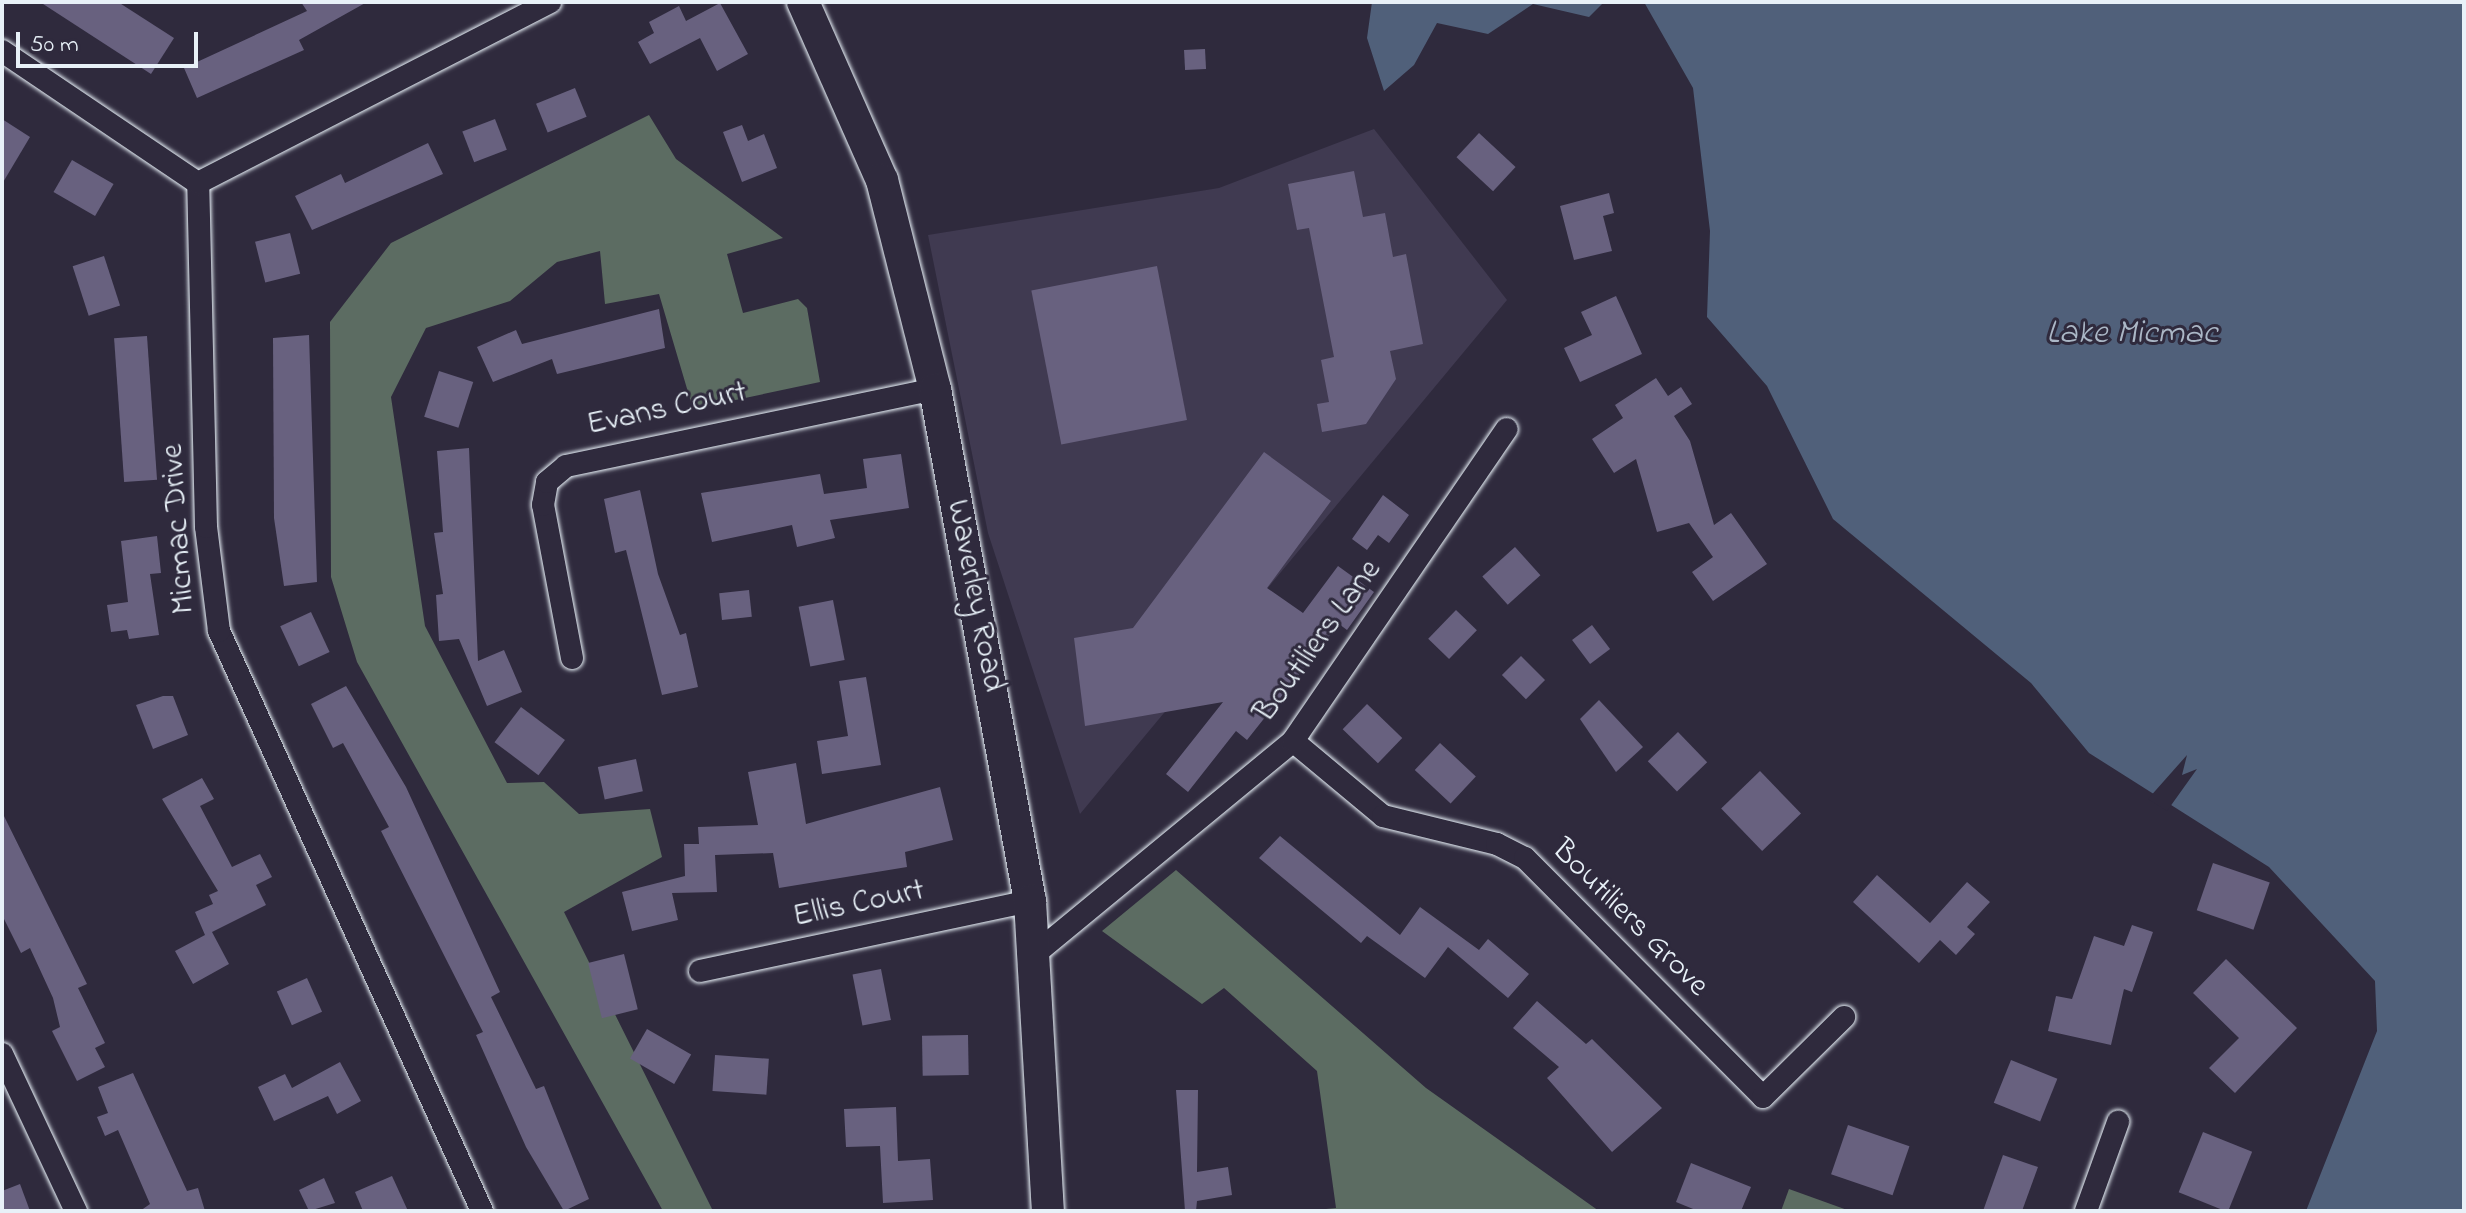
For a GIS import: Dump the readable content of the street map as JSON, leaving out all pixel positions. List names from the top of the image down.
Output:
{
  "streets": {
    "main road": ["Waverley Road"],
    "street": [
      "Evans Court",
      "Micmac Drive",
      "Boutiliers Lane",
      "Ellis Court",
      "Boutiliers Grove"
    ]
  },
  "crossings": [
    ["Evans Court", "Waverley Road"],
    ["Waverley Road", "Boutiliers Lane"],
    ["Waverley Road", "Ellis Court"],
    ["Boutiliers Lane", "Boutiliers Grove"]
  ],
  "water": ["Lake Micmac"],
  "scale_bar": "50 m"
}
